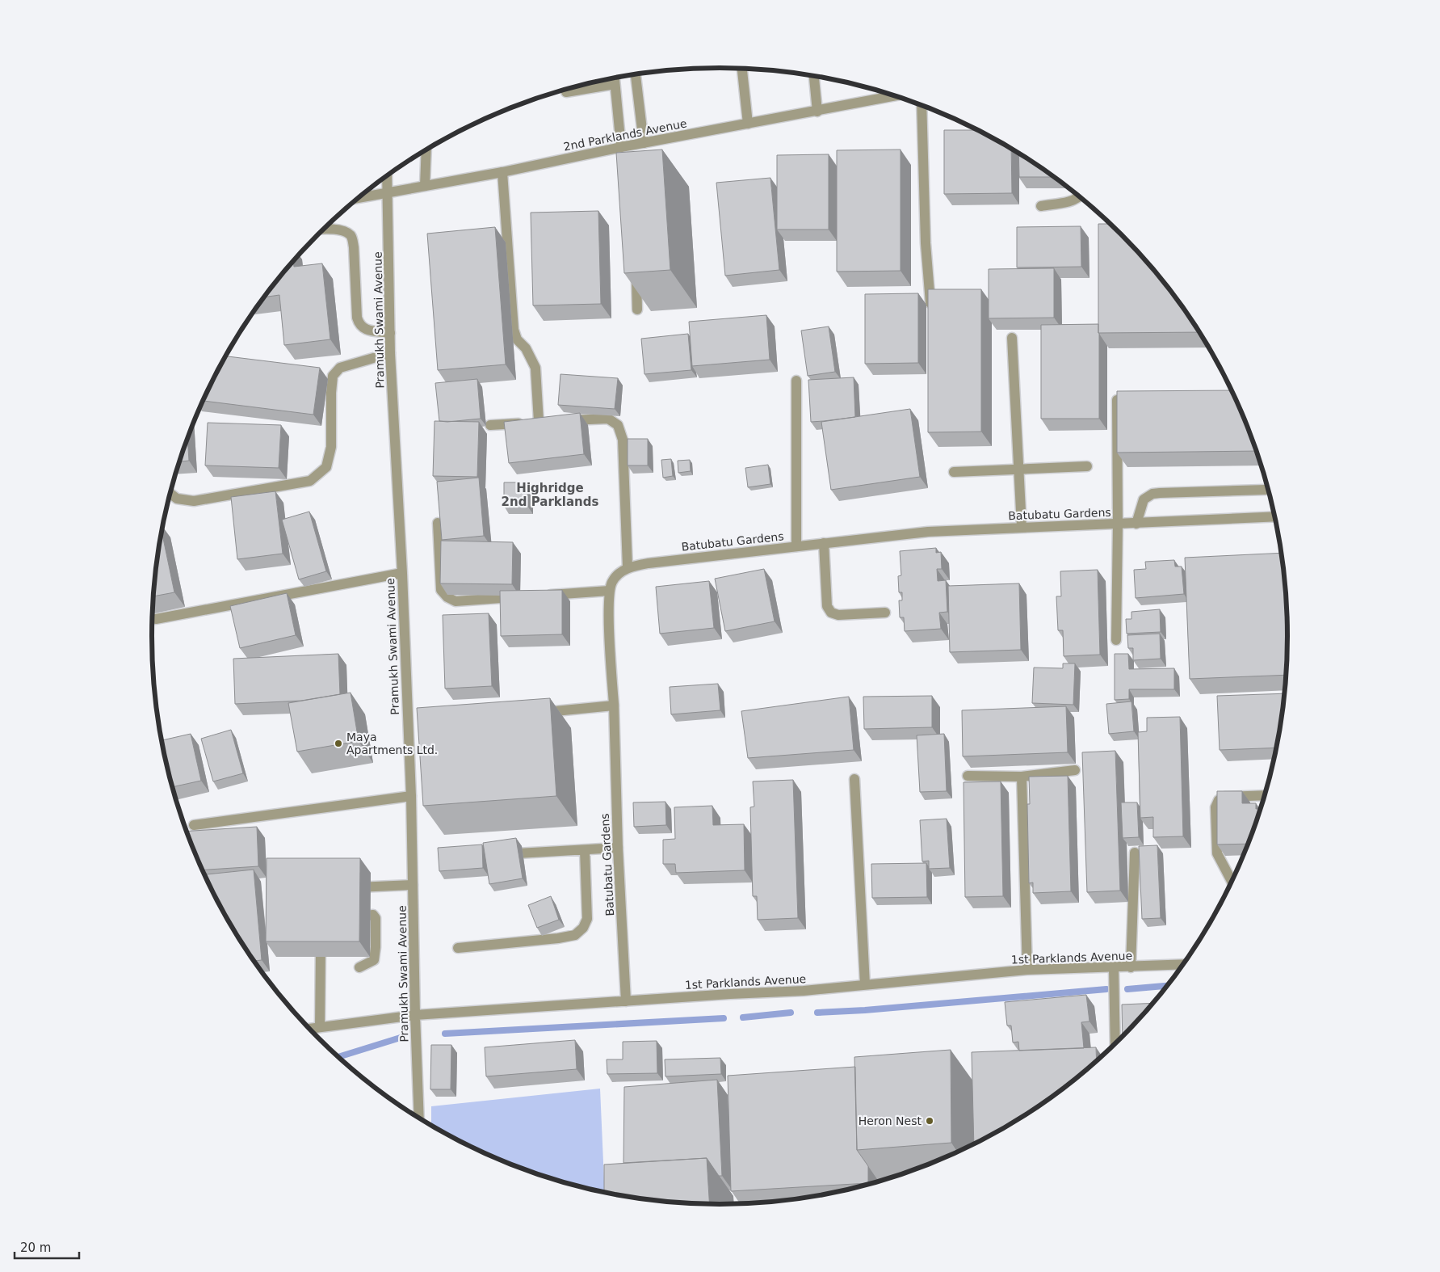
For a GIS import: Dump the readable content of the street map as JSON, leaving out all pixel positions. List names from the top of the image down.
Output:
{
  "streets": {
    "street": [
      "2nd Parklands Avenue",
      "Pramukh Swami Avenue",
      "Batubatu Gardens",
      "1st Parklands Avenue"
    ]
  },
  "crossings": [
    ["2nd Parklands Avenue", "Pramukh Swami Avenue"],
    ["Pramukh Swami Avenue", "1st Parklands Avenue"],
    ["Batubatu Gardens", "1st Parklands Avenue"]
  ],
  "districts": ["Highridge 2nd Parklands"],
  "places": ["Maya Apartments Ltd.", "Heron Nest"],
  "scale_bar": "20 m"
}
